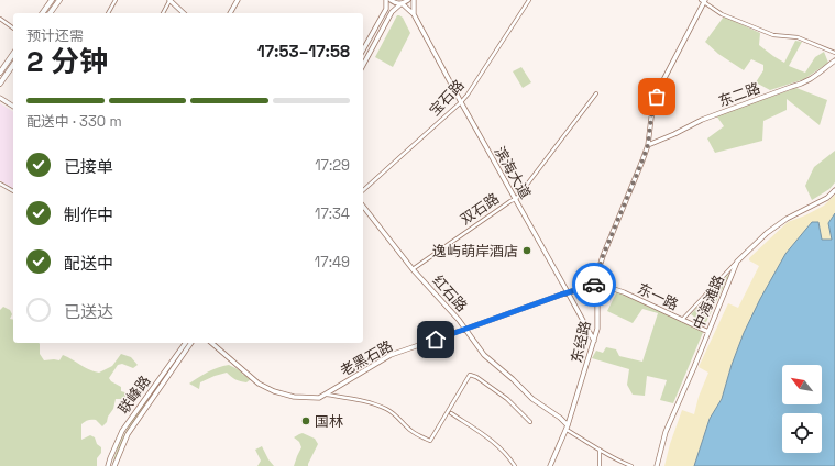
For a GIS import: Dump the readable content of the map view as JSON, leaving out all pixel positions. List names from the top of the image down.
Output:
{
  "streets": {
    "main road": [
      "东二路",
      "滨海大道",
      "红石路",
      "东一路",
      "中海滩路",
      "东经路",
      "老黑石路",
      "联峰路"
    ],
    "street": ["宝石路", "双石路"]
  },
  "crossings": [
    ["东二路", "东经路"],
    ["宝石路", "滨海大道"],
    ["滨海大道", "双石路"],
    ["滨海大道", "东经路"],
    ["滨海大道", "老黑石路"],
    ["双石路", "红石路"],
    ["红石路", "东经路"],
    ["红石路", "老黑石路"],
    ["东一路", "中海滩路"],
    ["东一路", "东经路"],
    ["东一路", "老黑石路"],
    ["东经路", "老黑石路"]
  ],
  "places": ["逸屿萌岸酒店", "国林"],
  "north": "top left",
  "page": {
    "heading": ["2 分钟", "预计还需", "17:53–17:58"],
    "bar": "配送中 · 330 m",
    "list": [
      ["已接单", "17:29"],
      ["制作中", "17:34"],
      ["配送中", "17:49"],
      "已送达"
    ]
  }
}
